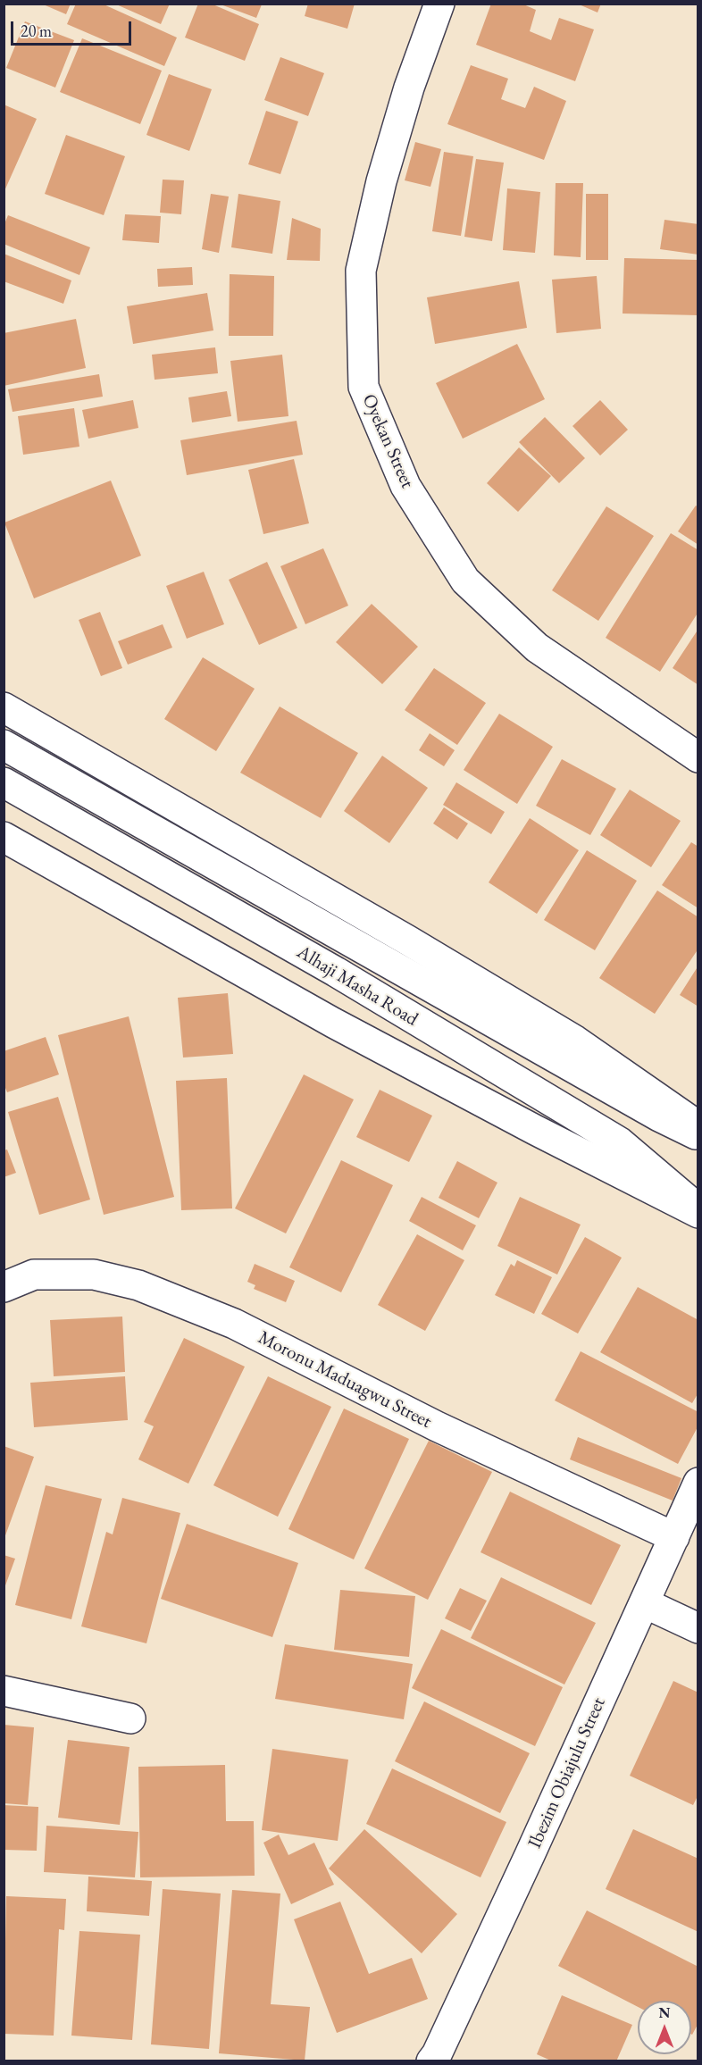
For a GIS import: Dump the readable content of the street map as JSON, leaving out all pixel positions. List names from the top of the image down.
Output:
{
  "streets": {
    "street": [
      "Oyekan Street",
      "Alhaji Masha Road",
      "Moronu Maduagwu Street",
      "Ibezim Obiajulu Street"
    ]
  },
  "crossings": [
    ["Moronu Maduagwu Street", "Ibezim Obiajulu Street"]
  ],
  "scale_bar": "20 m",
  "north": "top"
}
